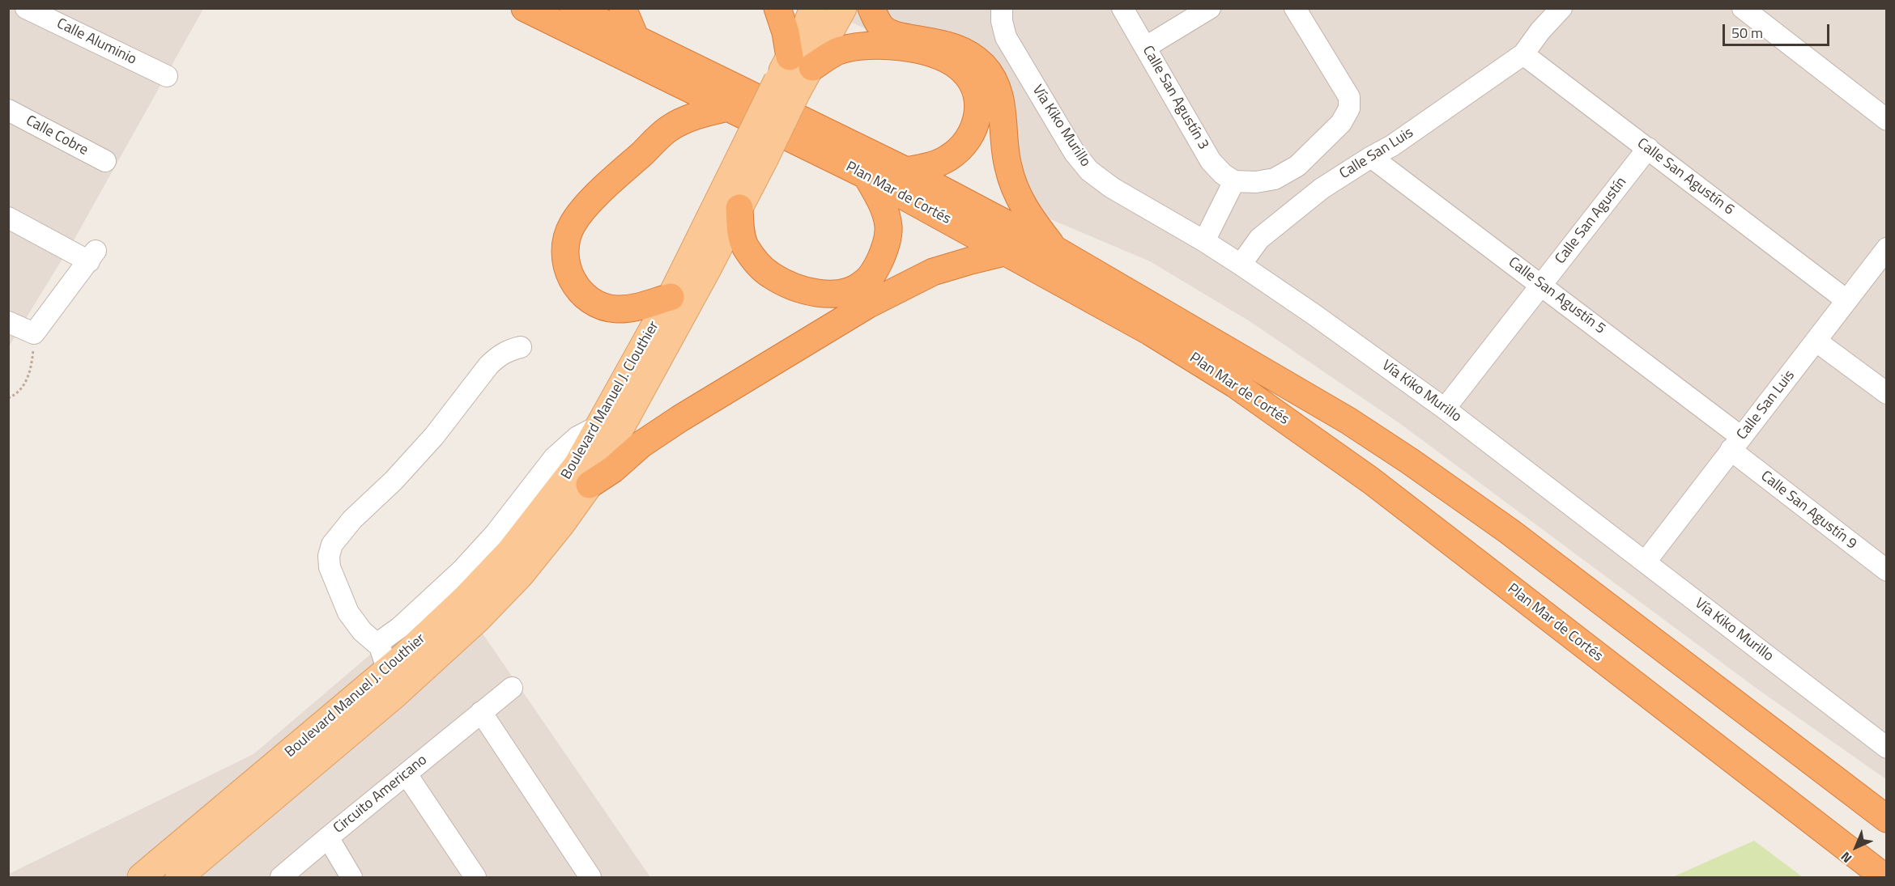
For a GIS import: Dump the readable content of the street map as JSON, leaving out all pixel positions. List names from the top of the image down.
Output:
{
  "streets": {
    "highway": ["Plan Mar de Cortés"],
    "main road": ["Boulevard Manuel J. Clouthier"],
    "street": [
      "Calle Aluminio",
      "Calle San Agustín 3",
      "Vía Kiko Murillo",
      "Calle Cobre",
      "Calle San Luis",
      "Calle San Agustín 6",
      "Calle San Agustín",
      "Calle San Agustín 5",
      "Calle San Agustín 9",
      "Circuito Americano"
    ]
  },
  "crossings": [
    ["Vía Kiko Murillo", "Calle San Luis"],
    ["Vía Kiko Murillo", "Calle San Agustín"],
    ["Calle San Luis", "Calle San Agustín 6"],
    ["Calle San Luis", "Calle San Agustín 5"],
    ["Calle San Luis", "Calle San Agustín 9"],
    ["Calle San Agustín 6", "Calle San Agustín"],
    ["Calle San Agustín", "Calle San Agustín 5"],
    ["Calle San Agustín 5", "Calle San Agustín 9"]
  ],
  "scale_bar": "50 m",
  "north": "bottom left"
}
